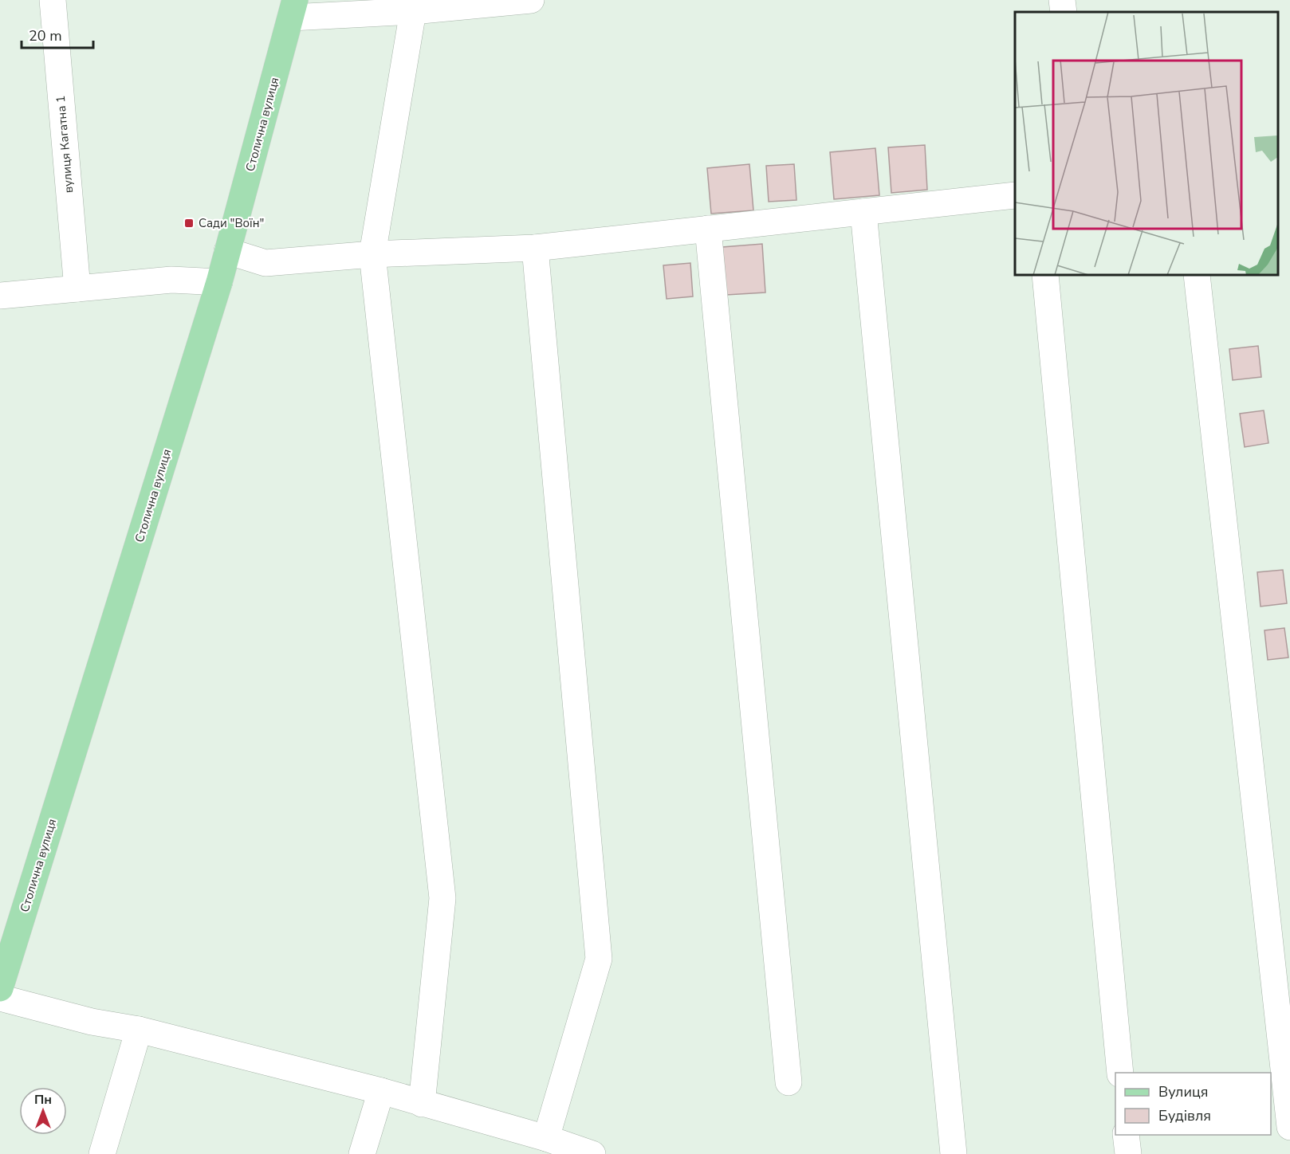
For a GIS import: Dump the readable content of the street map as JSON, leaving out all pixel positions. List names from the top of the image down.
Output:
{
  "streets": {
    "main road": ["Столична вулиця"],
    "street": ["вулиця Кагатна 1"]
  },
  "places": {
    "transit": ["Сади \"Воїн\""]
  },
  "legend": ["Вулиця", "Будівля"],
  "scale_bar": "20 m",
  "north": "top"
}
